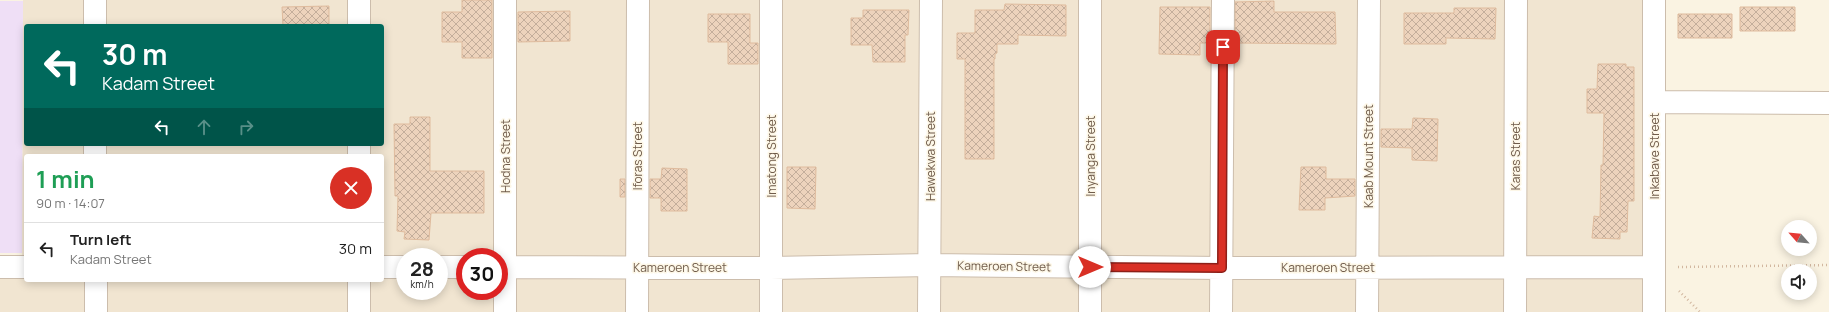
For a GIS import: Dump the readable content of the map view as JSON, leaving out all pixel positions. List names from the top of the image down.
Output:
{
  "streets": {
    "street": [
      "Hodna Street",
      "Iforas Street",
      "Imatong Street",
      "Hawekwa Street",
      "Inyanga Street",
      "Kaab Mount Street",
      "Karas Street",
      "Inkabave Street",
      "Kameroen Street"
    ]
  },
  "crossings": [
    ["Iforas Street", "Kameroen Street"],
    ["Imatong Street", "Kameroen Street"],
    ["Hawekwa Street", "Kameroen Street"],
    ["Inyanga Street", "Kameroen Street"],
    ["Kaab Mount Street", "Kameroen Street"],
    ["Karas Street", "Kameroen Street"],
    ["Inkabave Street", "Kameroen Street"]
  ],
  "north": "top left",
  "page": {
    "turn": ["30 m", "Kadam Street"],
    "heading": ["1 min", "90 m · 14:07"],
    "list": [
      {
        "name": "Turn left",
        "note": "Kadam Street",
        "value": "30 m"
      }
    ],
    "speed": "28 km/h",
    "limit": "30"
  }
}
